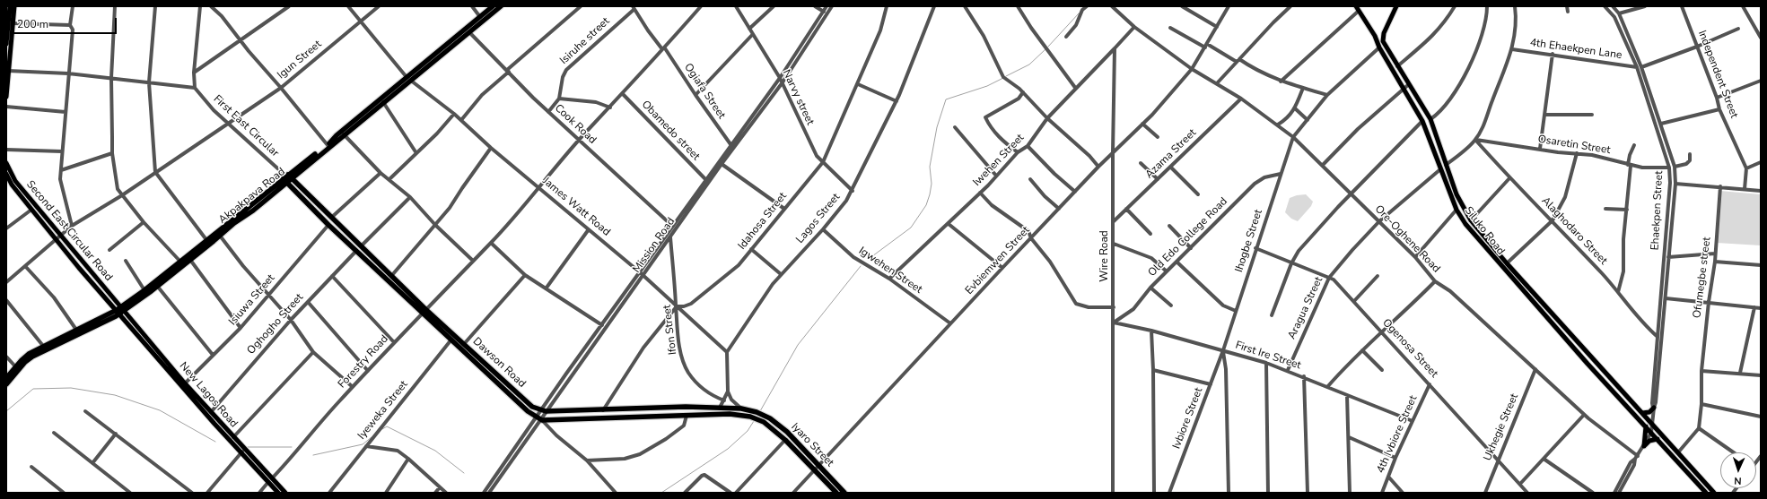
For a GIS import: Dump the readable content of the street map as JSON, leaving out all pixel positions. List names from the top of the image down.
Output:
{
  "streets": {
    "highway": ["Akpakpava Road", "Dawson Road", "Iyaro Street"],
    "main road": ["Second East Circular Road", "Siluko Road", "New Lagos Road"],
    "street": [
      "Isiruhe street",
      "4th Ehaekpen Lane",
      "Igun Street",
      "Independent Street",
      "Ogiafa Street",
      "Narvy street",
      "Cook Road",
      "First East Circular",
      "Obamedo street",
      "Osaretin Street",
      "Azama Street",
      "Iwehen Street",
      "James Watt Road",
      "Ehaekpen Street",
      "Lagos Street",
      "Idahosa Street",
      "Alaghodaro Street",
      "Old Edo College Road",
      "Ore-Oghene Road",
      "Ihogbe Street",
      "Mission Road",
      "Wire Road",
      "Evbiemwen Street",
      "Igwehen Street",
      "Ofumegbe street",
      "Isiuwa Street",
      "Aragua Street",
      "Oghogho Street",
      "Ifon Street",
      "Ogenosa Street",
      "First Ire Street",
      "Forestry Road",
      "Iyeweka Street",
      "Ivbiore Street",
      "Ukhegie Street",
      "4th Ivbiore Street"
    ]
  },
  "crossings": [
    ["Isiruhe street", "Ogiafa Street"],
    ["4th Ehaekpen Lane", "Ehaekpen Street"],
    ["Igun Street", "First East Circular"],
    ["Igun Street", "James Watt Road"],
    ["Igun Street", "Second East Circular Road"],
    ["Ogiafa Street", "Mission Road"],
    ["Ogiafa Street", "Forestry Road"],
    ["Narvy street", "Lagos Street"],
    ["Narvy street", "Idahosa Street"],
    ["Narvy street", "Mission Road"],
    ["Cook Road", "Akpakpava Road"],
    ["Cook Road", "Mission Road"],
    ["Cook Road", "Forestry Road"],
    ["First East Circular", "Akpakpava Road"],
    ["First East Circular", "Dawson Road"],
    ["Obamedo street", "Mission Road"],
    ["Obamedo street", "Forestry Road"],
    ["Osaretin Street", "Ehaekpen Street"],
    ["Osaretin Street", "Alaghodaro Street"],
    ["Azama Street", "Ore-Oghene Road"],
    ["Azama Street", "Wire Road"],
    ["Iwehen Street", "Wire Road"],
    ["Iwehen Street", "Igwehen Street"],
    ["Akpakpava Road", "James Watt Road"],
    ["Akpakpava Road", "Second East Circular Road"],
    ["Akpakpava Road", "Dawson Road"],
    ["Akpakpava Road", "New Lagos Road"],
    ["James Watt Road", "Lagos Street"],
    ["James Watt Road", "Idahosa Street"],
    ["James Watt Road", "Mission Road"],
    ["James Watt Road", "Ifon Street"],
    ["James Watt Road", "Forestry Road"],
    ["Ehaekpen Street", "Siluko Road"],
    ["Ehaekpen Street", "Alaghodaro Street"],
    ["Lagos Street", "Igwehen Street"],
    ["Idahosa Street", "Ifon Street"],
    ["Second East Circular Road", "New Lagos Road"],
    ["Siluko Road", "Aragua Street"],
    ["Old Edo College Road", "Ihogbe Street"],
    ["Old Edo College Road", "Wire Road"],
    ["Old Edo College Road", "First Ire Street"],
    ["Ore-Oghene Road", "Ihogbe Street"],
    ["Ore-Oghene Road", "Evbiemwen Street"],
    ["Ore-Oghene Road", "Aragua Street"],
    ["Ore-Oghene Road", "Ukhegie Street"],
    ["Ihogbe Street", "Ogenosa Street"],
    ["Ihogbe Street", "First Ire Street"],
    ["Ihogbe Street", "Ivbiore Street"],
    ["Mission Road", "Ifon Street"],
    ["Mission Road", "Dawson Road"],
    ["Wire Road", "Evbiemwen Street"],
    ["Wire Road", "First Ire Street"],
    ["Evbiemwen Street", "Igwehen Street"],
    ["Evbiemwen Street", "Iyaro Street"],
    ["Isiuwa Street", "Dawson Road"],
    ["Isiuwa Street", "New Lagos Road"],
    ["Aragua Street", "Ogenosa Street"],
    ["Aragua Street", "First Ire Street"],
    ["Oghogho Street", "Dawson Road"],
    ["Oghogho Street", "New Lagos Road"],
    ["Ogenosa Street", "Ukhegie Street"],
    ["Ogenosa Street", "4th Ivbiore Street"],
    ["First Ire Street", "Ivbiore Street"],
    ["First Ire Street", "4th Ivbiore Street"],
    ["Forestry Road", "Dawson Road"],
    ["Forestry Road", "New Lagos Road"],
    ["Dawson Road", "Iyeweka Street"],
    ["Dawson Road", "Iyaro Street"]
  ],
  "scale_bar": "200 m",
  "north": "bottom"
}
